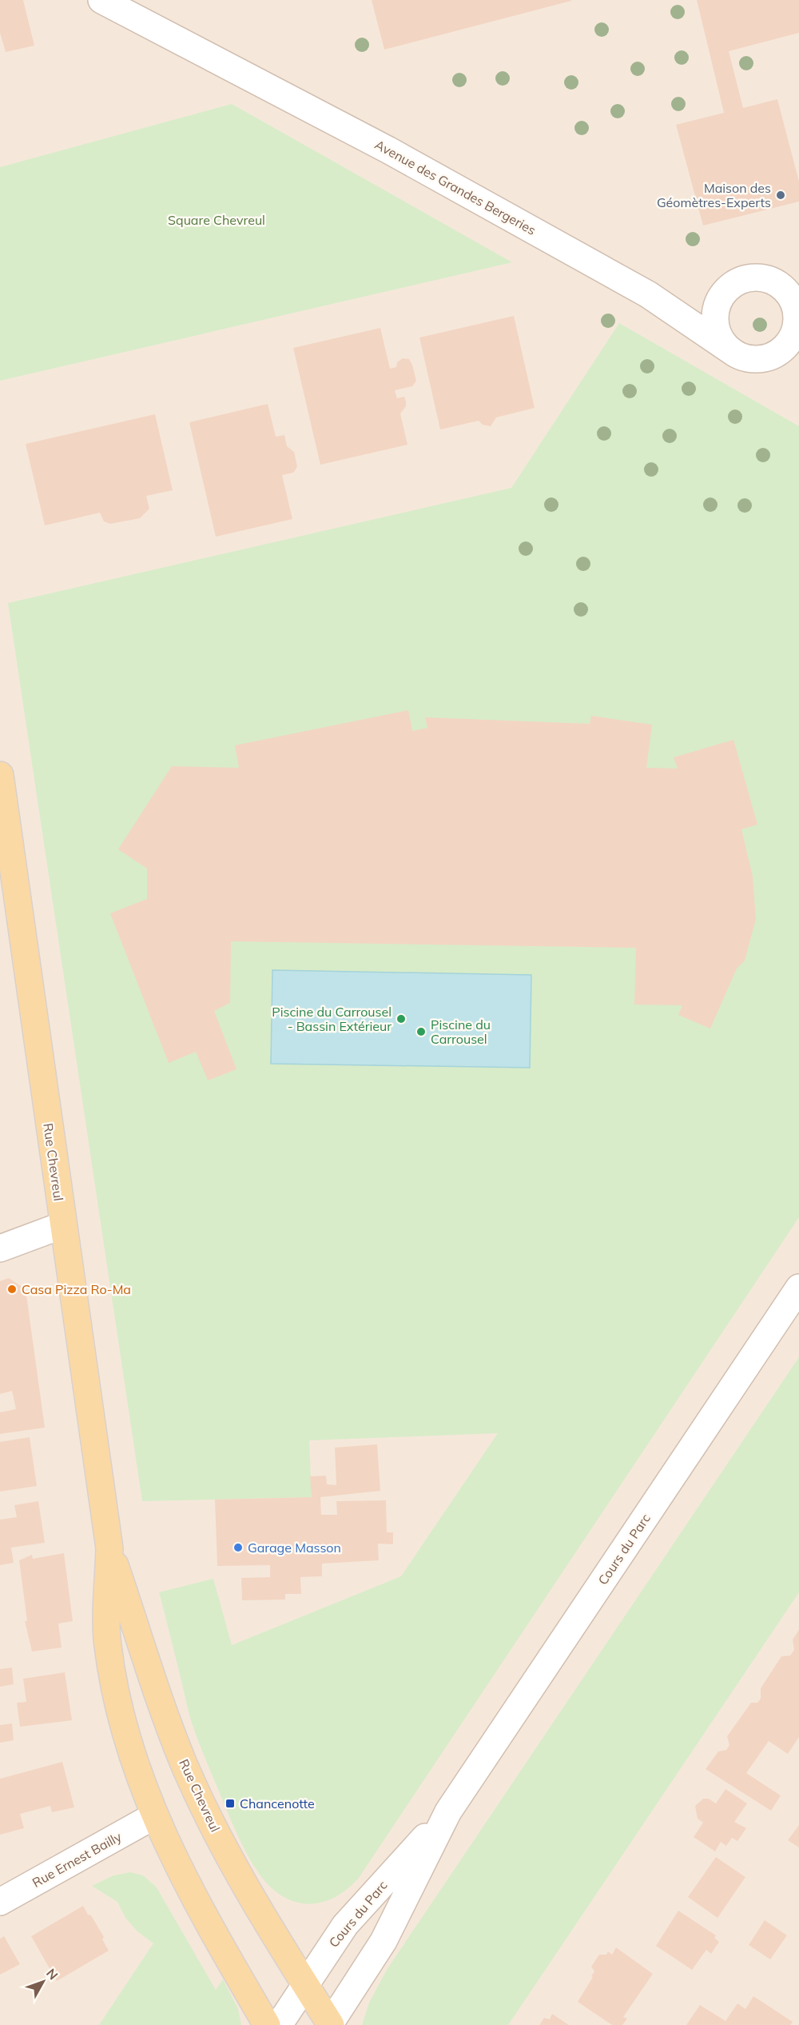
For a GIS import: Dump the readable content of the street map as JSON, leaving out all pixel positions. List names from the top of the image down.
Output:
{
  "streets": {
    "main road": ["Rue Chevreul"],
    "street": ["Avenue des Grandes Bergeries", "Cours du Parc", "Rue Ernest Bailly"]
  },
  "crossings": [
    ["Rue Chevreul", "Cours du Parc"],
    ["Rue Chevreul", "Rue Ernest Bailly"]
  ],
  "parks": ["Square Chevreul"],
  "places": {
    "other": [
      "Maison des Géomètres-Experts",
      "Piscine du Carrousel - Bassin Extérieur",
      "Piscine du Carrousel",
      "Casa Pizza Ro-Ma",
      "Garage Masson"
    ],
    "transit": ["Chancenotte"]
  },
  "north": "top right"
}
